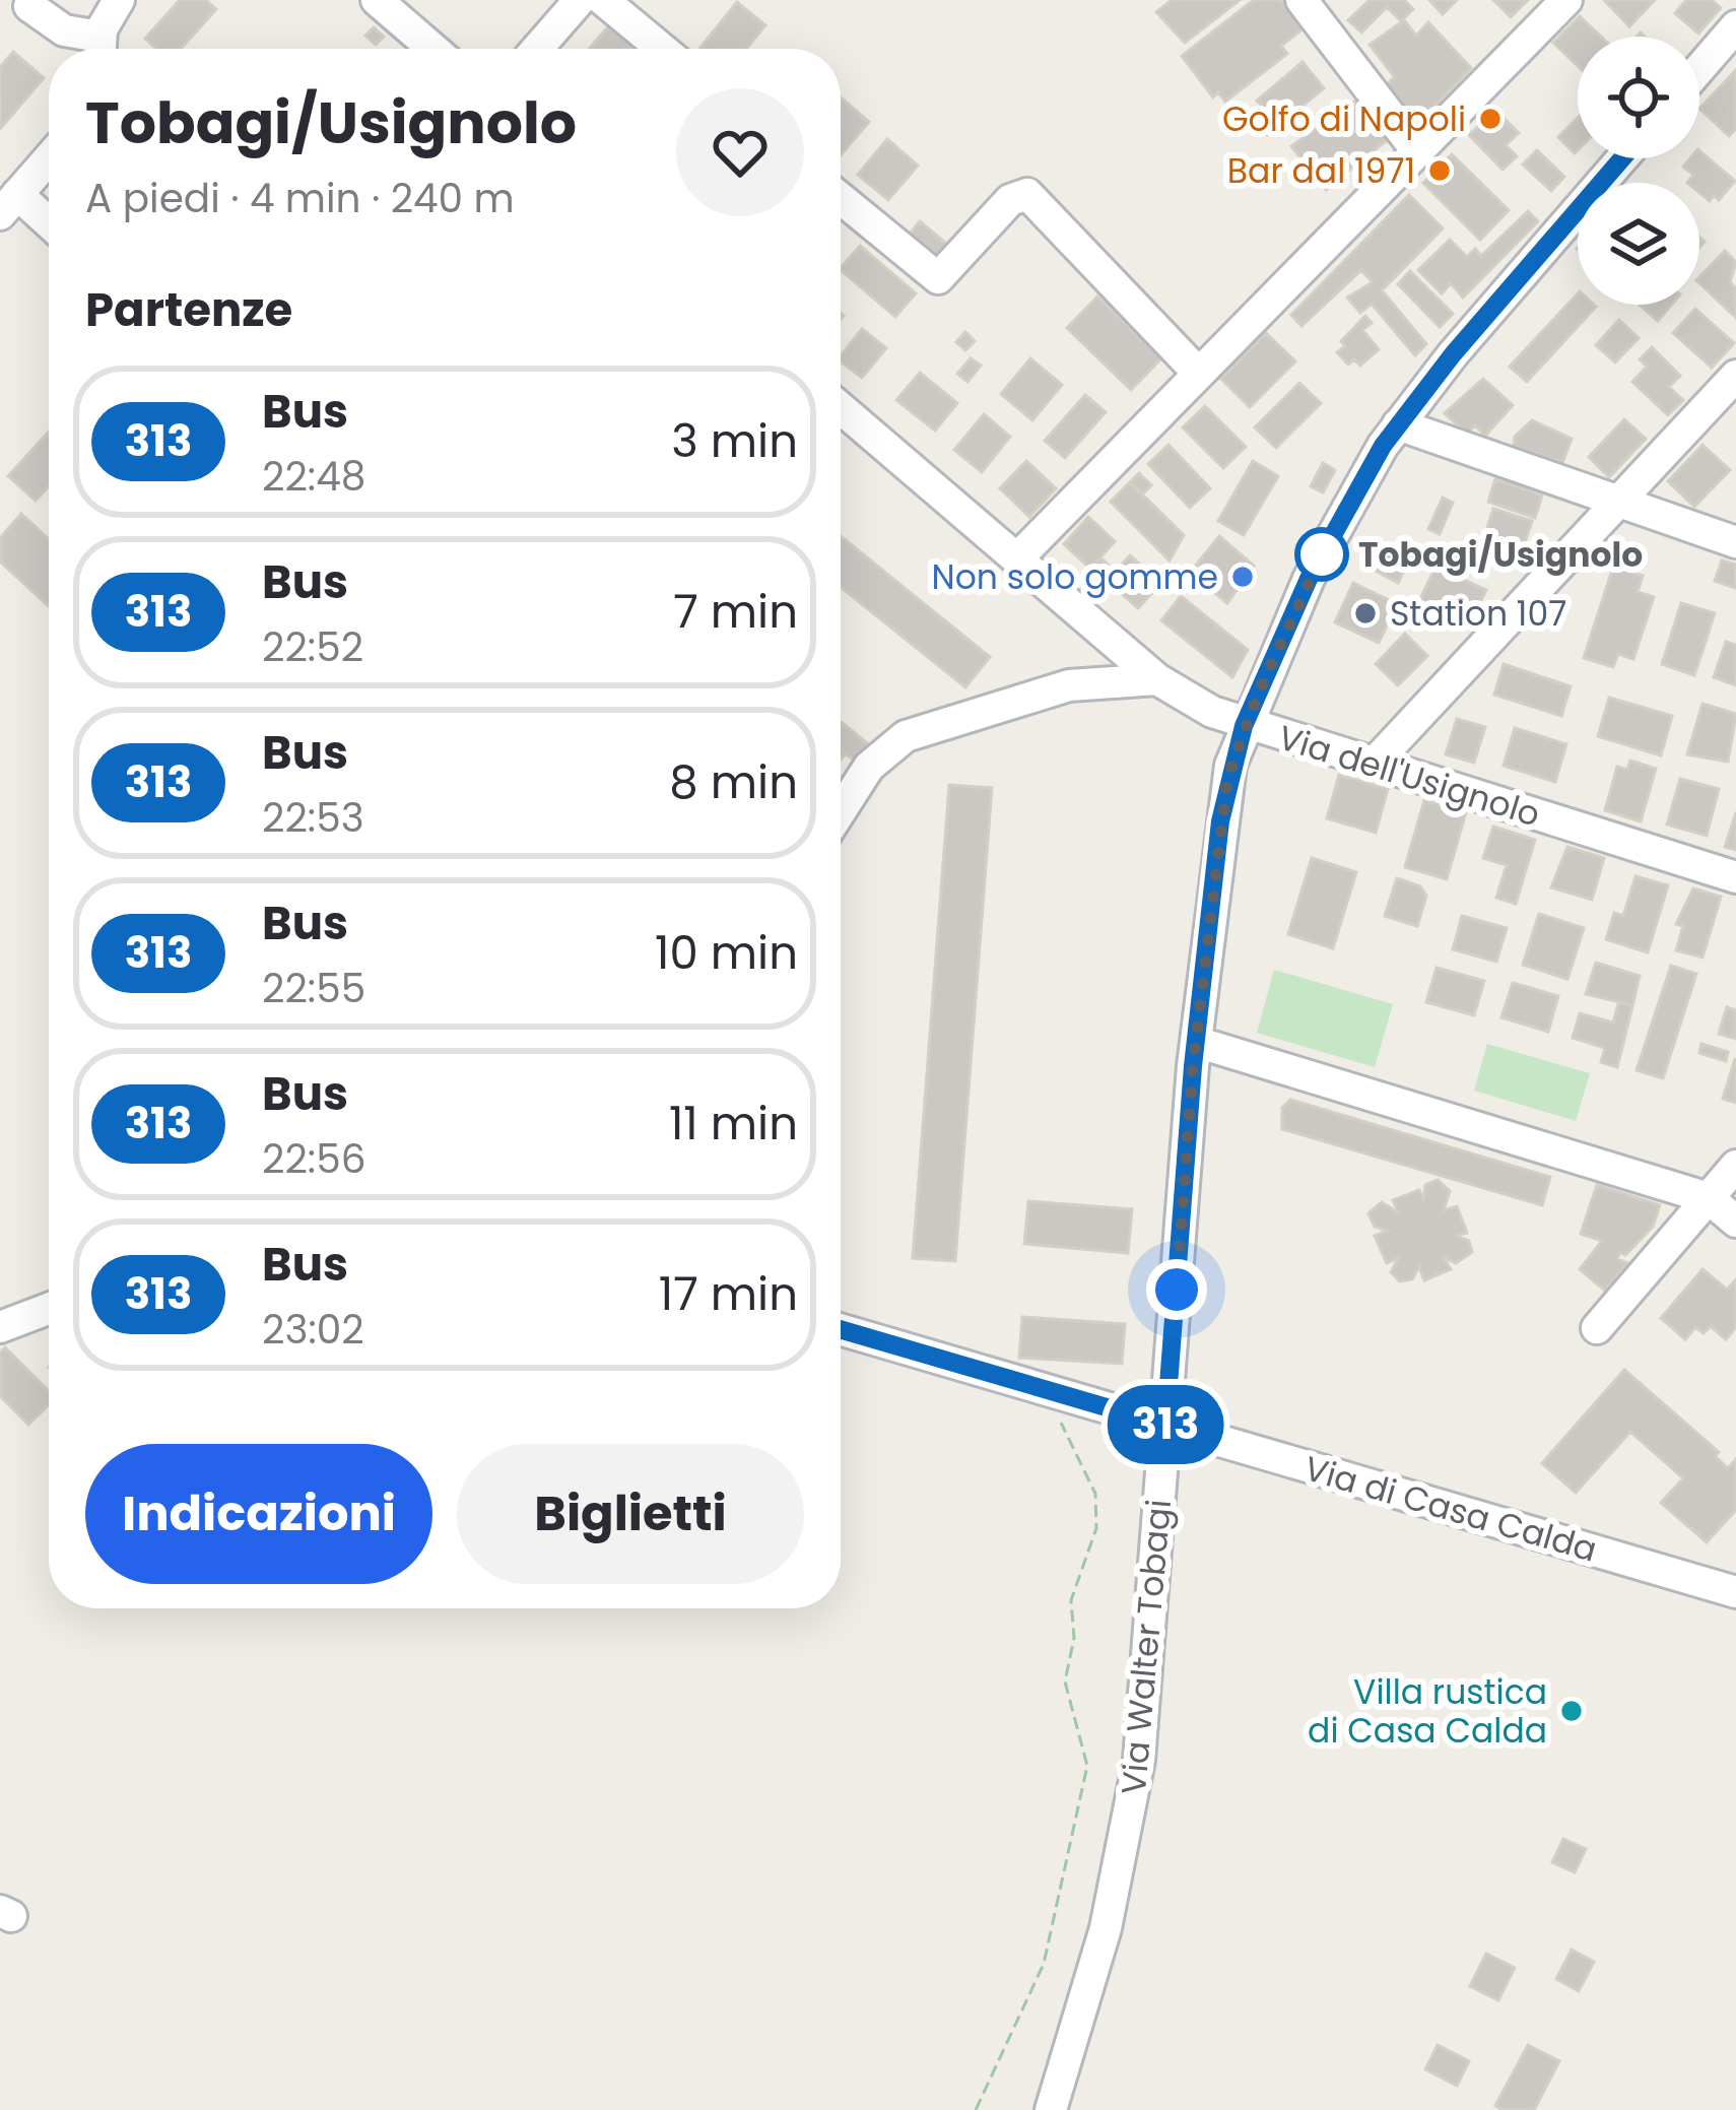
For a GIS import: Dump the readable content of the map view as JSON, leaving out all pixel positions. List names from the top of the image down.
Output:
{
  "streets": {
    "street": ["Via dell'Usignolo", "Via di Casa Calda", "Via Walter Tobagi"]
  },
  "crossings": [
    ["Via dell'Usignolo", "Via Walter Tobagi"],
    ["Via di Casa Calda", "Via Walter Tobagi"]
  ],
  "places": [
    "Golfo di Napoli",
    "Bar dal 1971",
    "Tobagi/Usignolo",
    "Non solo gomme",
    "Station 107",
    "Villa rustica di Casa Calda"
  ],
  "lines": ["bus line 313"],
  "page": {
    "on_map": "313",
    "heading": [
      ["Tobagi/Usignolo", "A piedi · 4 min · 240 m"],
      "Partenze"
    ],
    "list": [
      {
        "mark": "313",
        "name": "Bus",
        "note": "22:48",
        "value": "3 min"
      },
      {
        "mark": "313",
        "name": "Bus",
        "note": "22:52",
        "value": "7 min"
      },
      {
        "mark": "313",
        "name": "Bus",
        "note": "22:53",
        "value": "8 min"
      },
      {
        "mark": "313",
        "name": "Bus",
        "note": "22:55",
        "value": "10 min"
      },
      {
        "mark": "313",
        "name": "Bus",
        "note": "22:56",
        "value": "11 min"
      },
      {
        "mark": "313",
        "name": "Bus",
        "note": "23:02",
        "value": "17 min"
      }
    ],
    "buttons": ["Indicazioni", "Biglietti"]
  }
}
